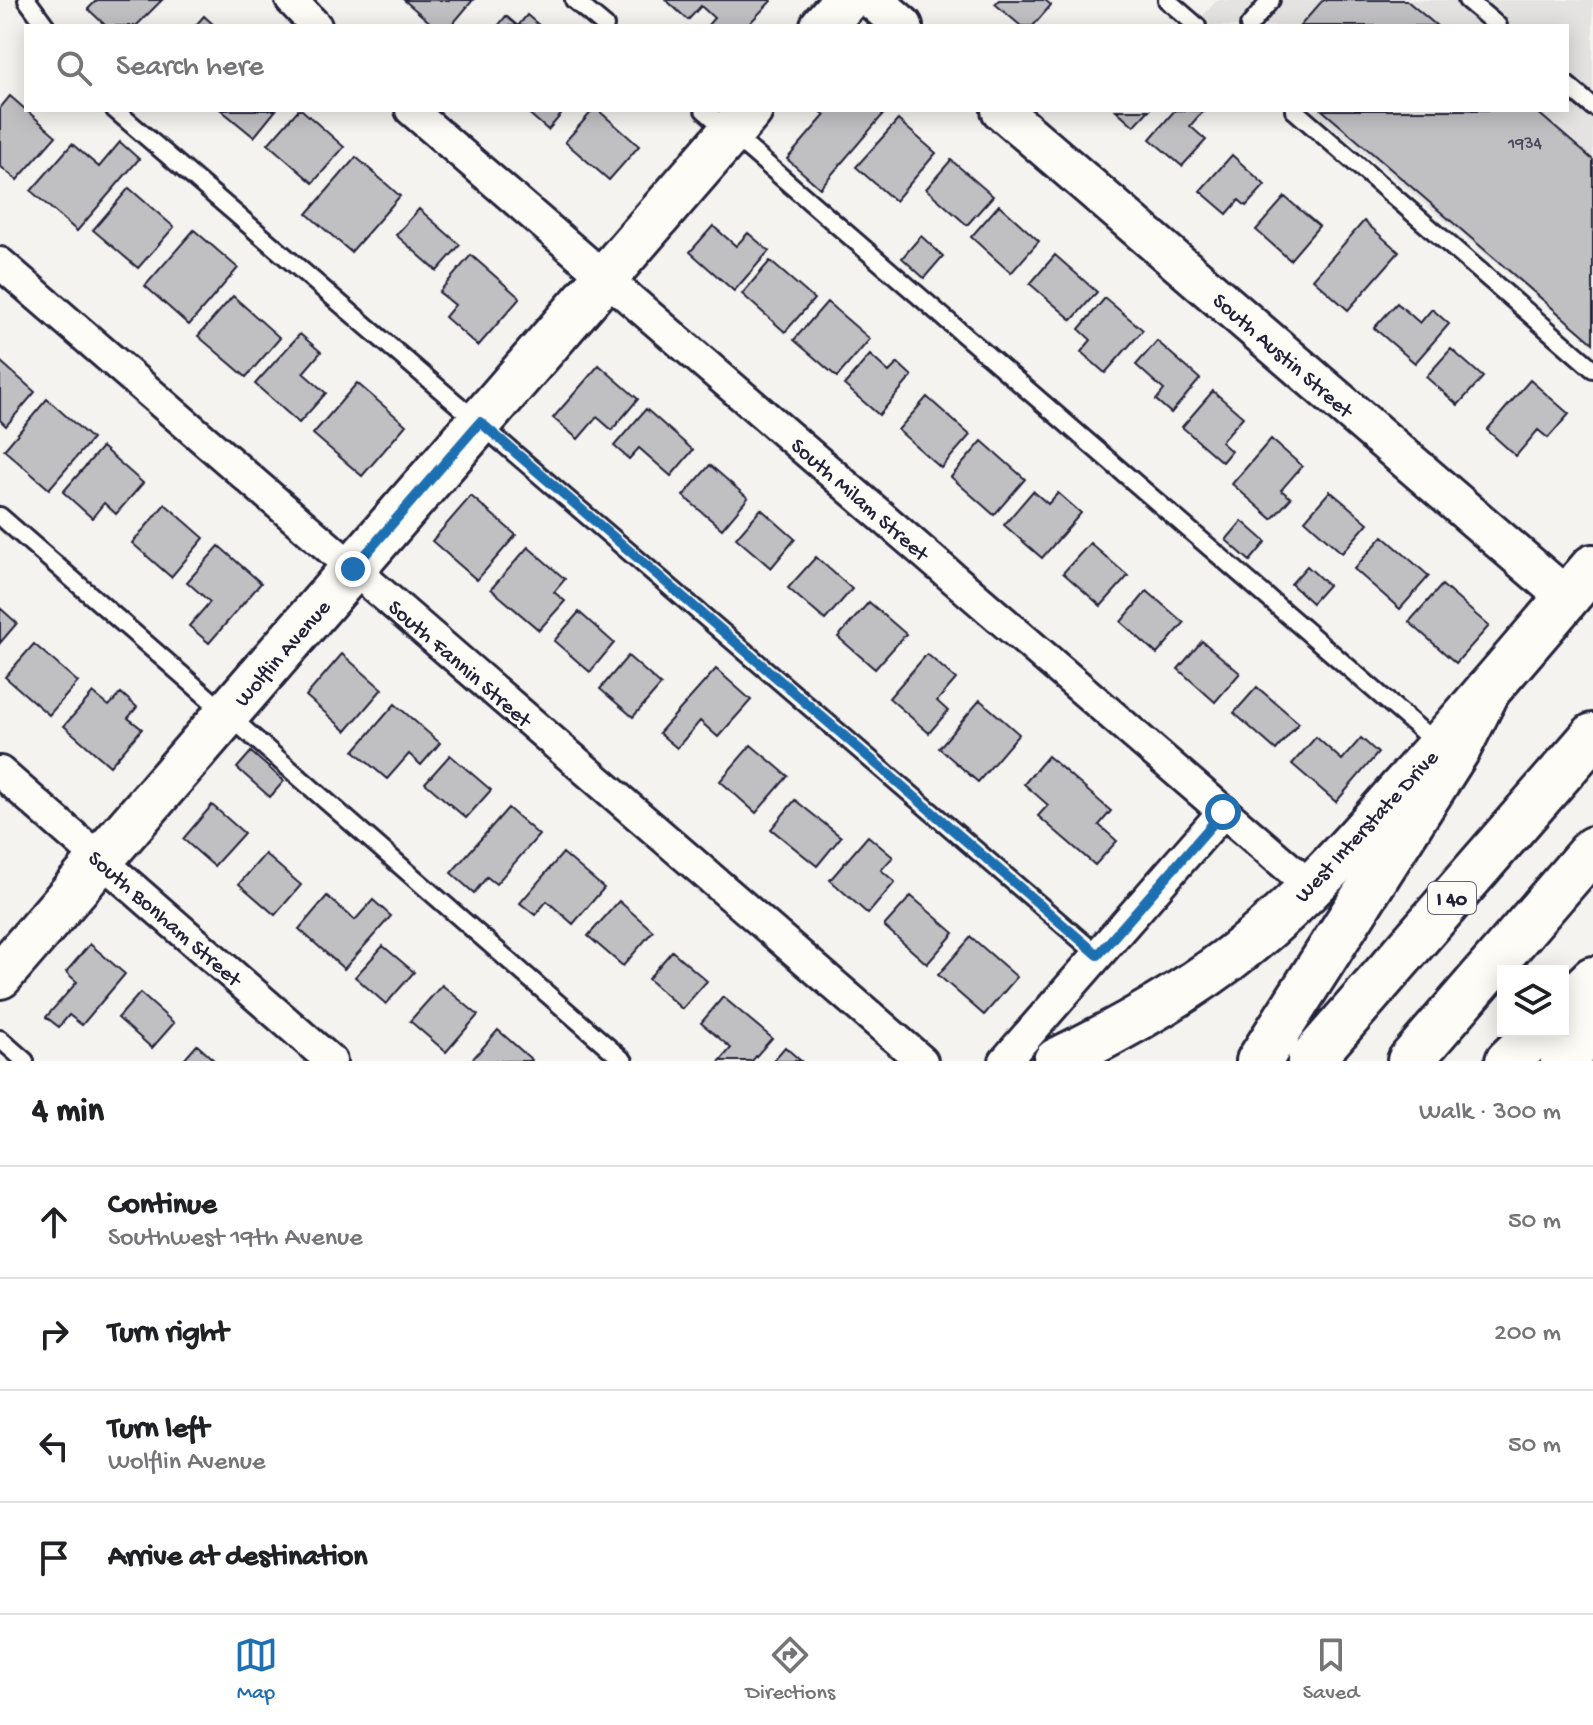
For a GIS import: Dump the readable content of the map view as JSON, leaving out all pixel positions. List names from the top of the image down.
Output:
{
  "streets": {
    "main road": ["Wolflin Avenue", "West Interstate Drive", "I 40"],
    "street": [
      "South Austin Street",
      "South Milam Street",
      "South Fannin Street",
      "South Bonham Street"
    ]
  },
  "crossings": [
    ["South Austin Street", "West Interstate Drive"],
    ["South Milam Street", "Wolflin Avenue"],
    ["South Milam Street", "West Interstate Drive"],
    ["Wolflin Avenue", "South Fannin Street"],
    ["Wolflin Avenue", "South Bonham Street"]
  ],
  "house_numbers": ["1934"],
  "page": {
    "search": "Search here",
    "heading": ["4 min", "Walk · 300 m"],
    "list": [
      ["Continue", "Southwest 19th Avenue", "50 m"],
      ["Turn right", "200 m"],
      ["Turn left", "Wolflin Avenue", "50 m"],
      "Arrive at destination"
    ],
    "nav": ["Map", "Directions", "Saved"]
  }
}
